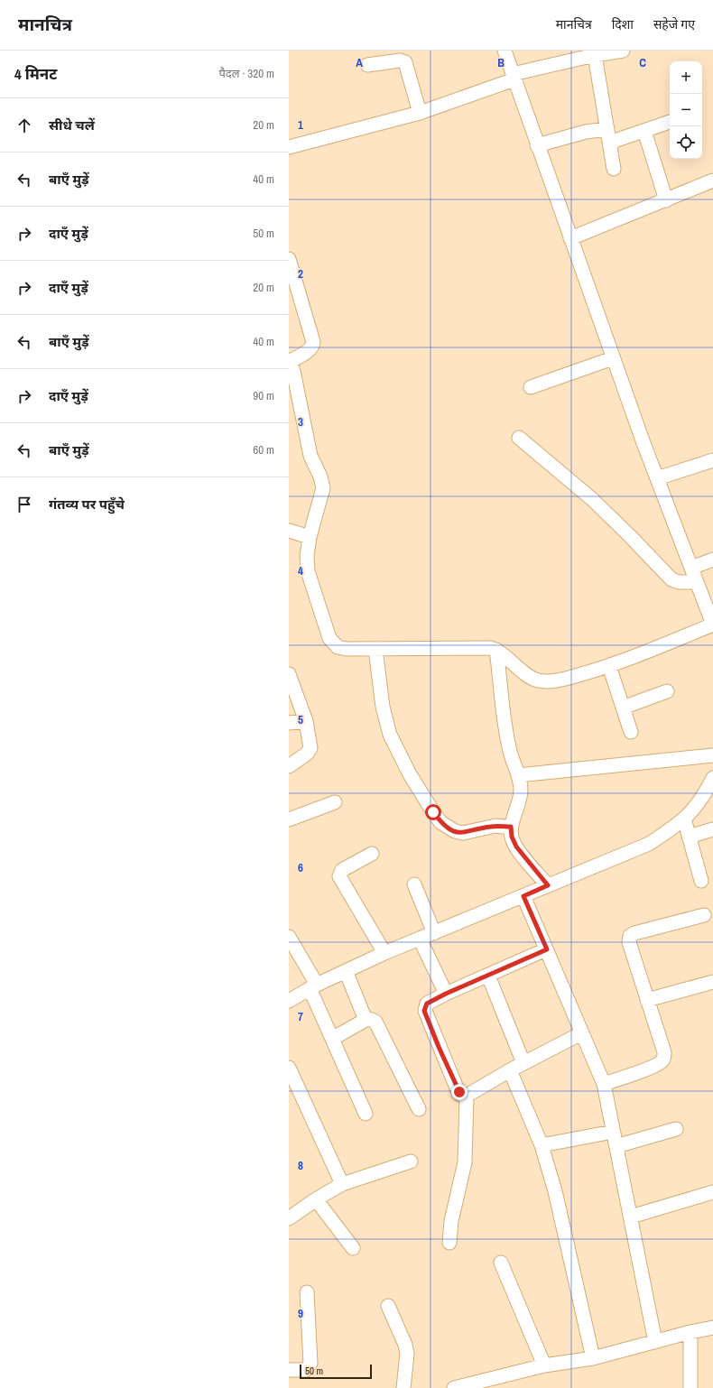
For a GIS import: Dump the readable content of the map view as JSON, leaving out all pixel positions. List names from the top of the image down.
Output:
{
  "scale_bar": "50 m",
  "page": {
    "header": "मानचित्र",
    "nav": ["मानचित्र", "दिशा", "सहेजे गए"],
    "heading": ["4 मिनट", "पैदल · 320 m"],
    "map_buttons": ["+", "−"],
    "list": [
      ["सीधे चलें", "20 m"],
      ["बाएँ मुड़ें", "40 m"],
      ["दाएँ मुड़ें", "50 m"],
      ["दाएँ मुड़ें", "20 m"],
      ["बाएँ मुड़ें", "40 m"],
      ["दाएँ मुड़ें", "90 m"],
      ["बाएँ मुड़ें", "60 m"],
      "गंतव्य पर पहुँचे"
    ],
    "scale": "50 m"
  },
  "grid": {
    "columns": ["A", "B", "C"],
    "rows": [
      "1",
      "2",
      "3",
      "4",
      "5",
      "6",
      "7",
      "8",
      "9"
    ]
  }
}
